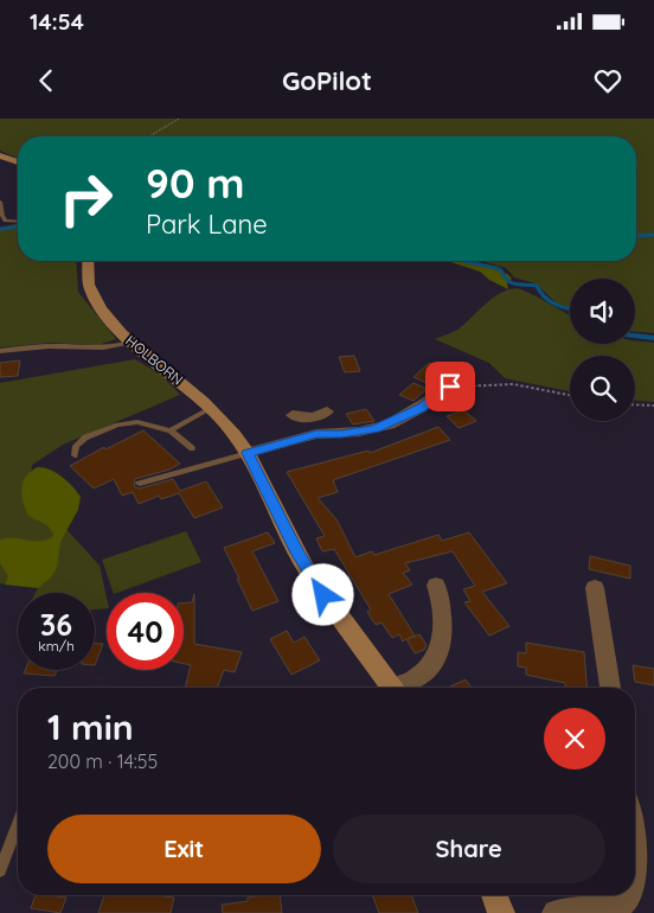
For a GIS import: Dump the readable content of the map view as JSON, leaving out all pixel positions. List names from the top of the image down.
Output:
{
  "streets": {
    "street": ["HOLBORN"]
  },
  "page": {
    "status": "14:54",
    "header": "GoPilot",
    "turn": ["90 m", "Park Lane"],
    "speed": "36 km/h",
    "limit": "40",
    "heading": ["1 min", "200 m · 14:55"],
    "buttons": ["Exit", "Share"]
  }
}
